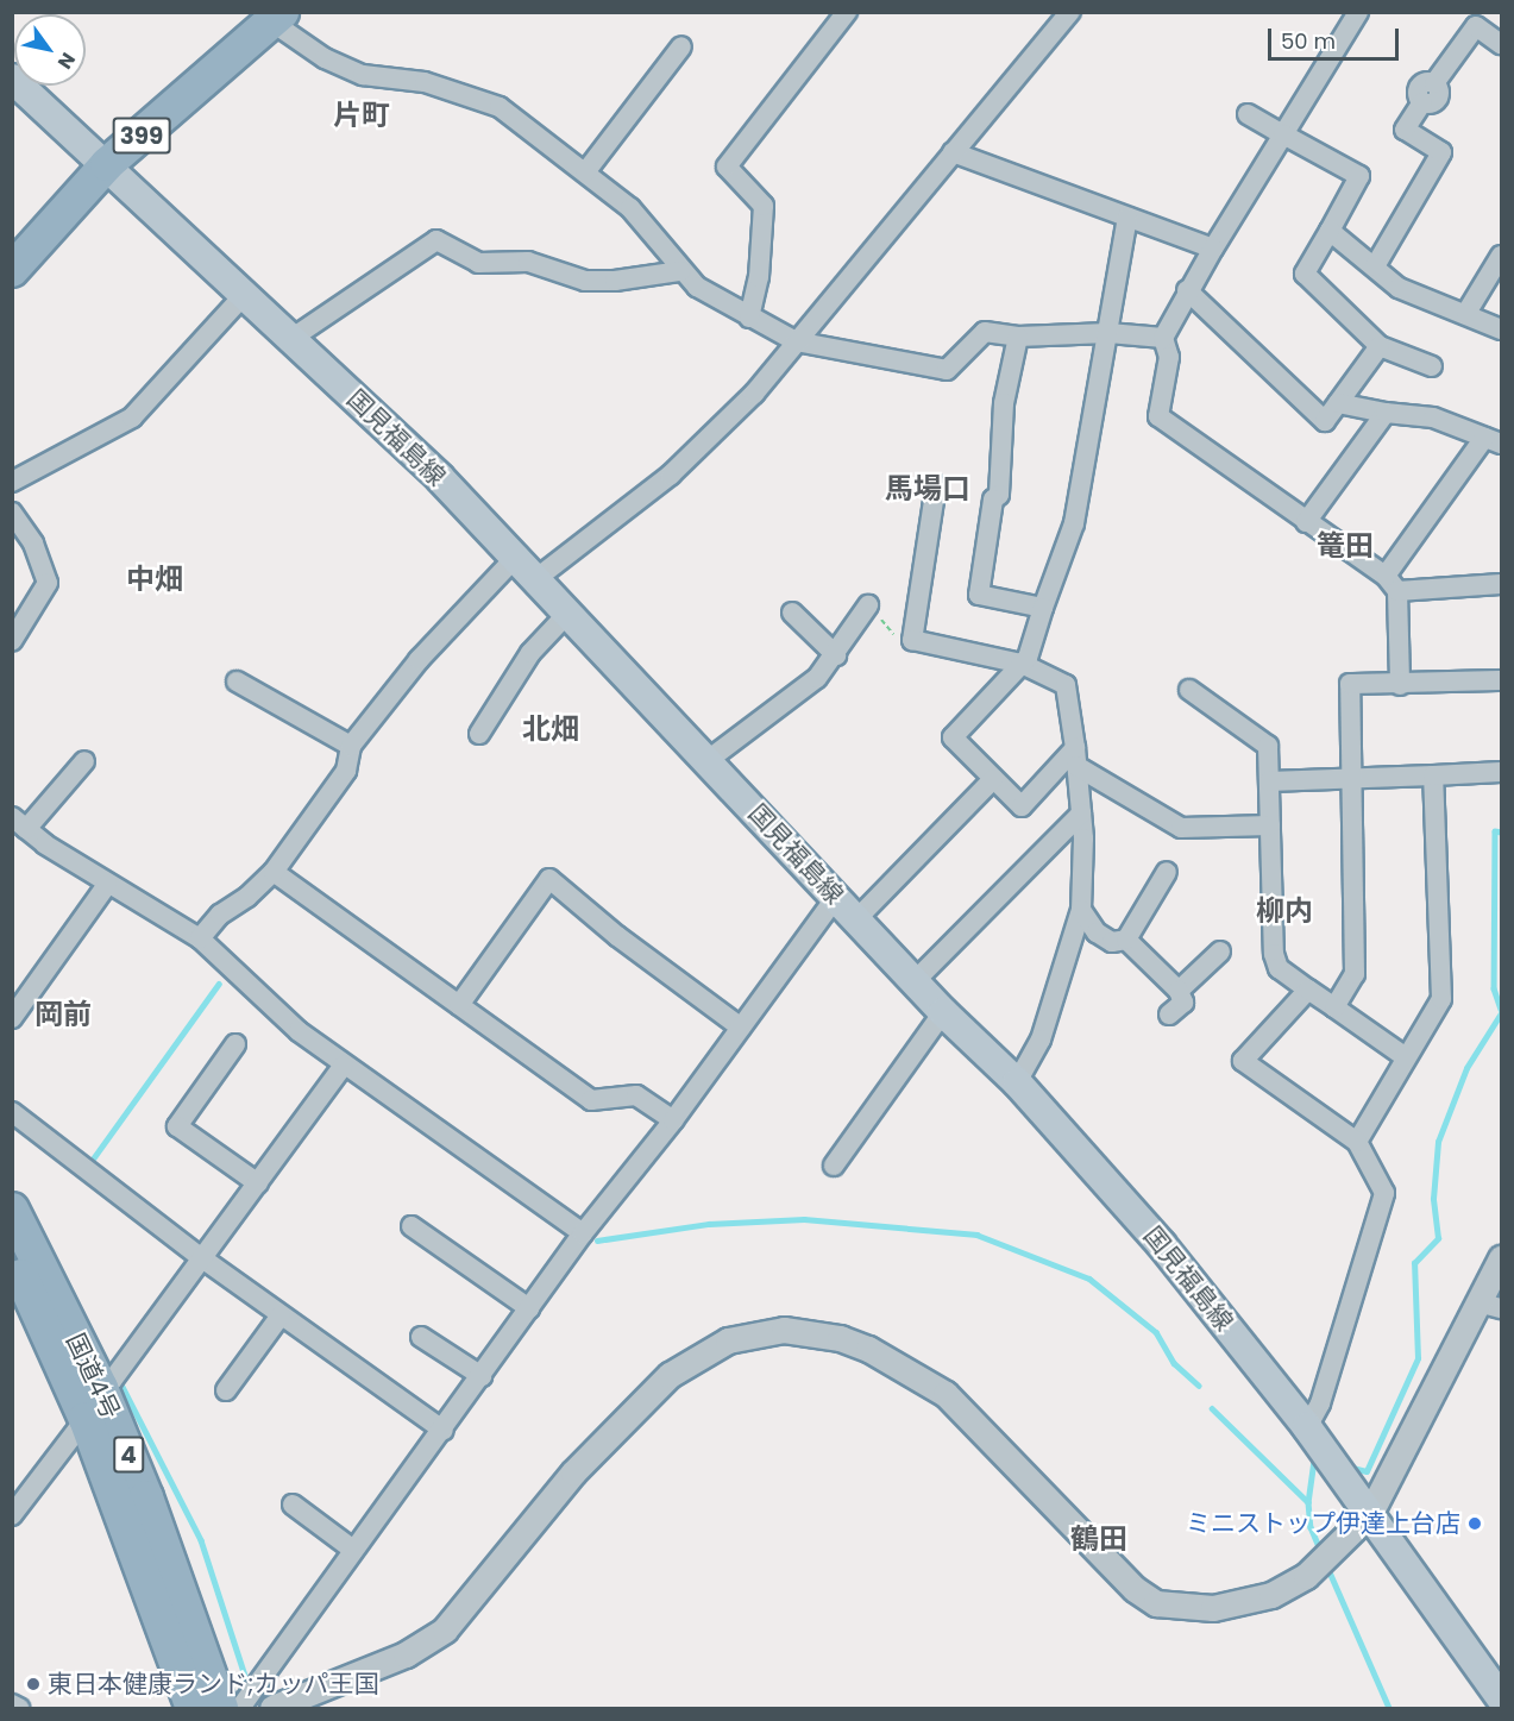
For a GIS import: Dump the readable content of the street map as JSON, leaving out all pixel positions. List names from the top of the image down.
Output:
{
  "streets": {
    "highway": ["399", "国道4号", "4"],
    "main road": ["国見福島線"]
  },
  "crossings": [
    ["399", "国見福島線"]
  ],
  "districts": [
    "片町",
    "馬場口",
    "篭田",
    "中畑",
    "北畑",
    "柳内",
    "岡前",
    "鶴田"
  ],
  "places": ["ミニストップ伊達上台店", "東日本健康ランド;カッパ王国"],
  "scale_bar": "50 m",
  "north": "bottom right"
}
